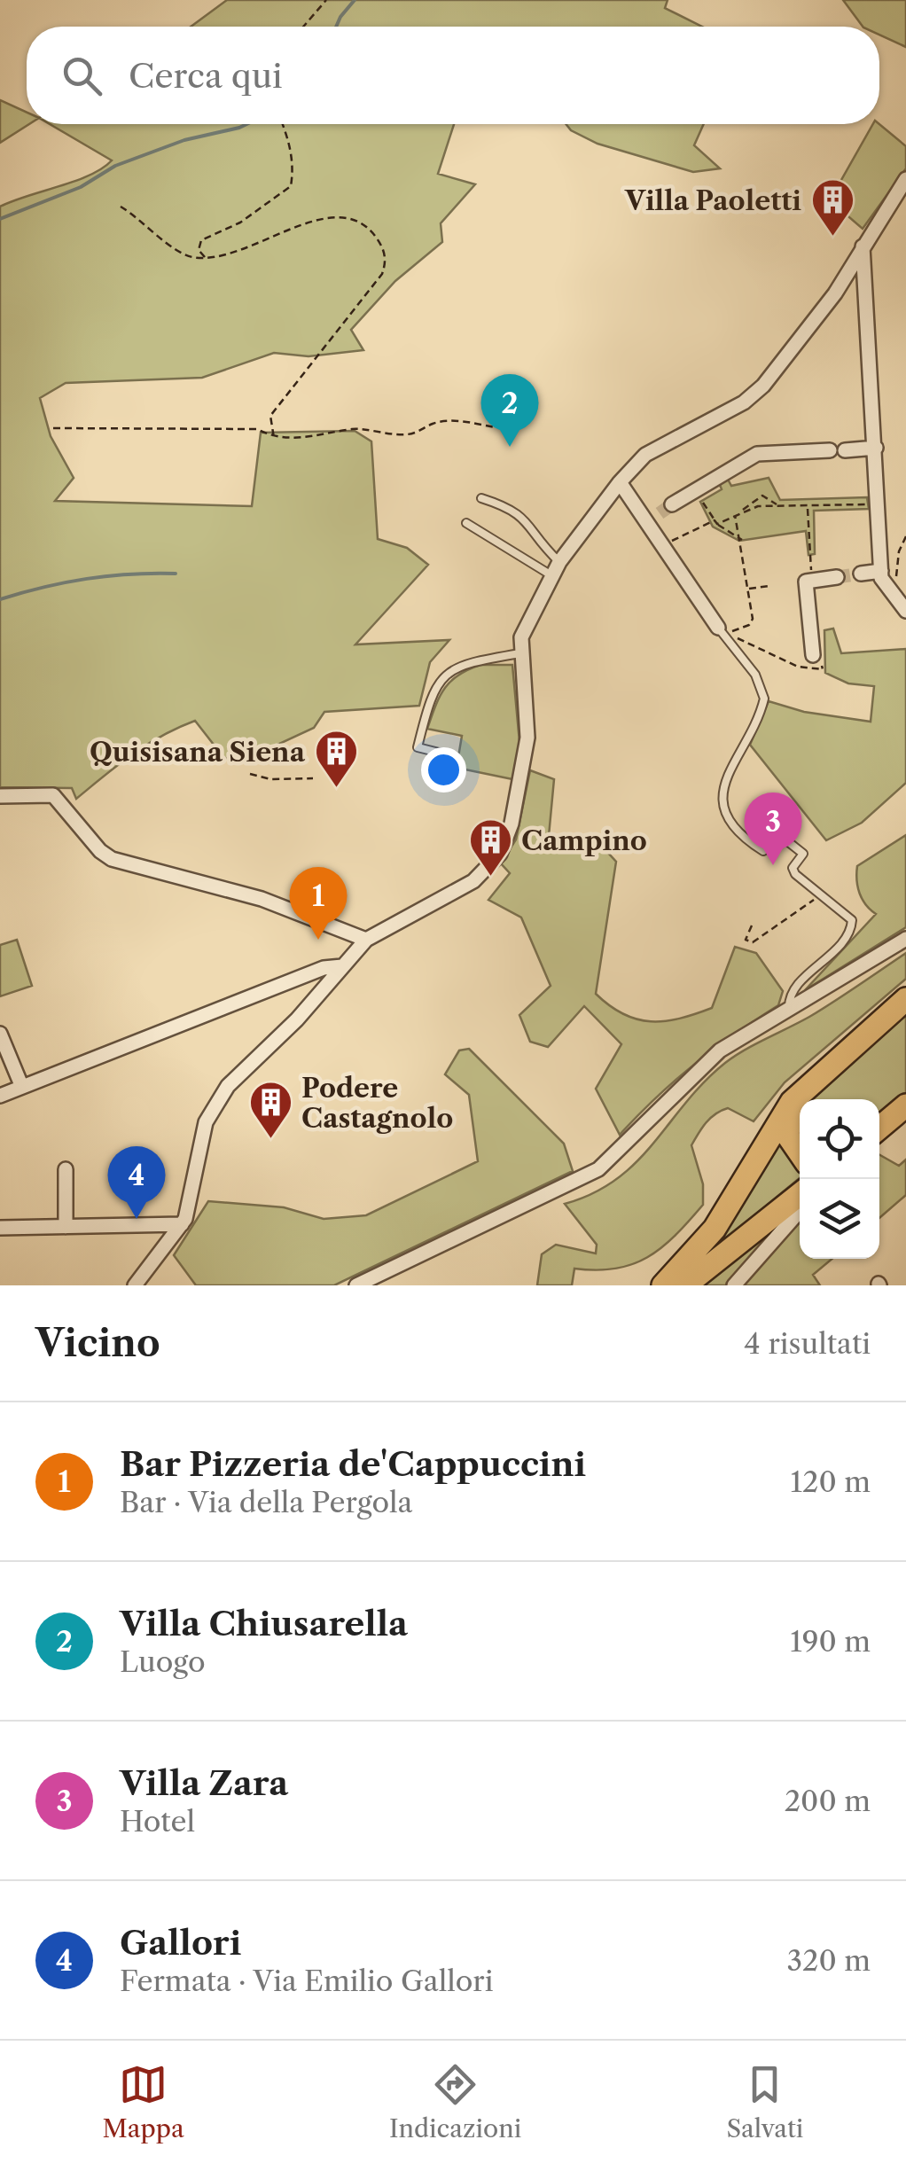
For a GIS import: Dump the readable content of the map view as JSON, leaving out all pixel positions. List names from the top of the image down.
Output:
{
  "places": {
    "building": [
      "Villa Paoletti",
      "Quisisana Siena",
      "Campino",
      "Podere Castagnolo"
    ]
  },
  "page": {
    "search": "Cerca qui",
    "pins": [
      "2",
      "3",
      "1",
      "4"
    ],
    "heading": ["Vicino", "4 risultati"],
    "list": [
      {
        "mark": "1",
        "name": "Bar Pizzeria de'Cappuccini",
        "note": "Bar · Via della Pergola",
        "value": "120 m"
      },
      {
        "mark": "2",
        "name": "Villa Chiusarella",
        "note": "Luogo",
        "value": "190 m"
      },
      {
        "mark": "3",
        "name": "Villa Zara",
        "note": "Hotel",
        "value": "200 m"
      },
      {
        "mark": "4",
        "name": "Gallori",
        "note": "Fermata · Via Emilio Gallori",
        "value": "320 m"
      }
    ],
    "nav": ["Mappa", "Indicazioni", "Salvati"]
  }
}
